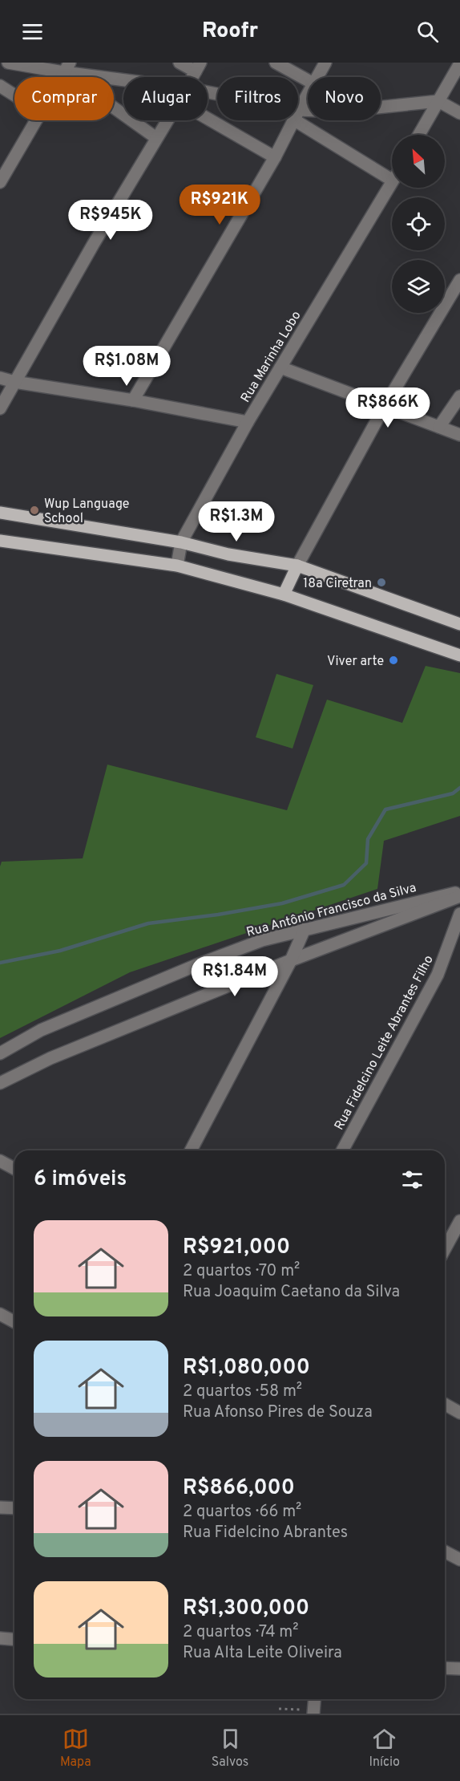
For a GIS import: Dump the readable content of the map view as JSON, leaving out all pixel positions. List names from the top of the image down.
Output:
{
  "streets": {
    "street": ["Rua Marinha Lobo", "Rua Antônio Francisco da Silva", "Rua Fidelcino Leite Abrantes Filho"]
  },
  "places": ["Wup Language School", "18a Ciretran", "Viver arte"],
  "north": "top left",
  "page": {
    "header": "Roofr",
    "chip": [
      "Comprar",
      "Alugar",
      "Filtros",
      "Novo"
    ],
    "price": [
      "R$921K",
      "R$945K",
      "R$1.08M",
      "R$866K",
      "R$1.3M",
      "R$1.84M"
    ],
    "heading": "6 imóveis",
    "list": [
      {
        "name": "R$921,000",
        "note": "2 quartos · 70 m² · Rua Joaquim Caetano da Silva"
      },
      {
        "name": "R$1,080,000",
        "note": "2 quartos · 58 m² · Rua Afonso Pires de Souza"
      },
      {
        "name": "R$866,000",
        "note": "2 quartos · 66 m² · Rua Fidelcino Abrantes"
      },
      {
        "name": "R$1,300,000",
        "note": "2 quartos · 74 m² · Rua Alta Leite Oliveira"
      }
    ],
    "tabs": ["Mapa", "Salvos", "Início"]
  }
}
